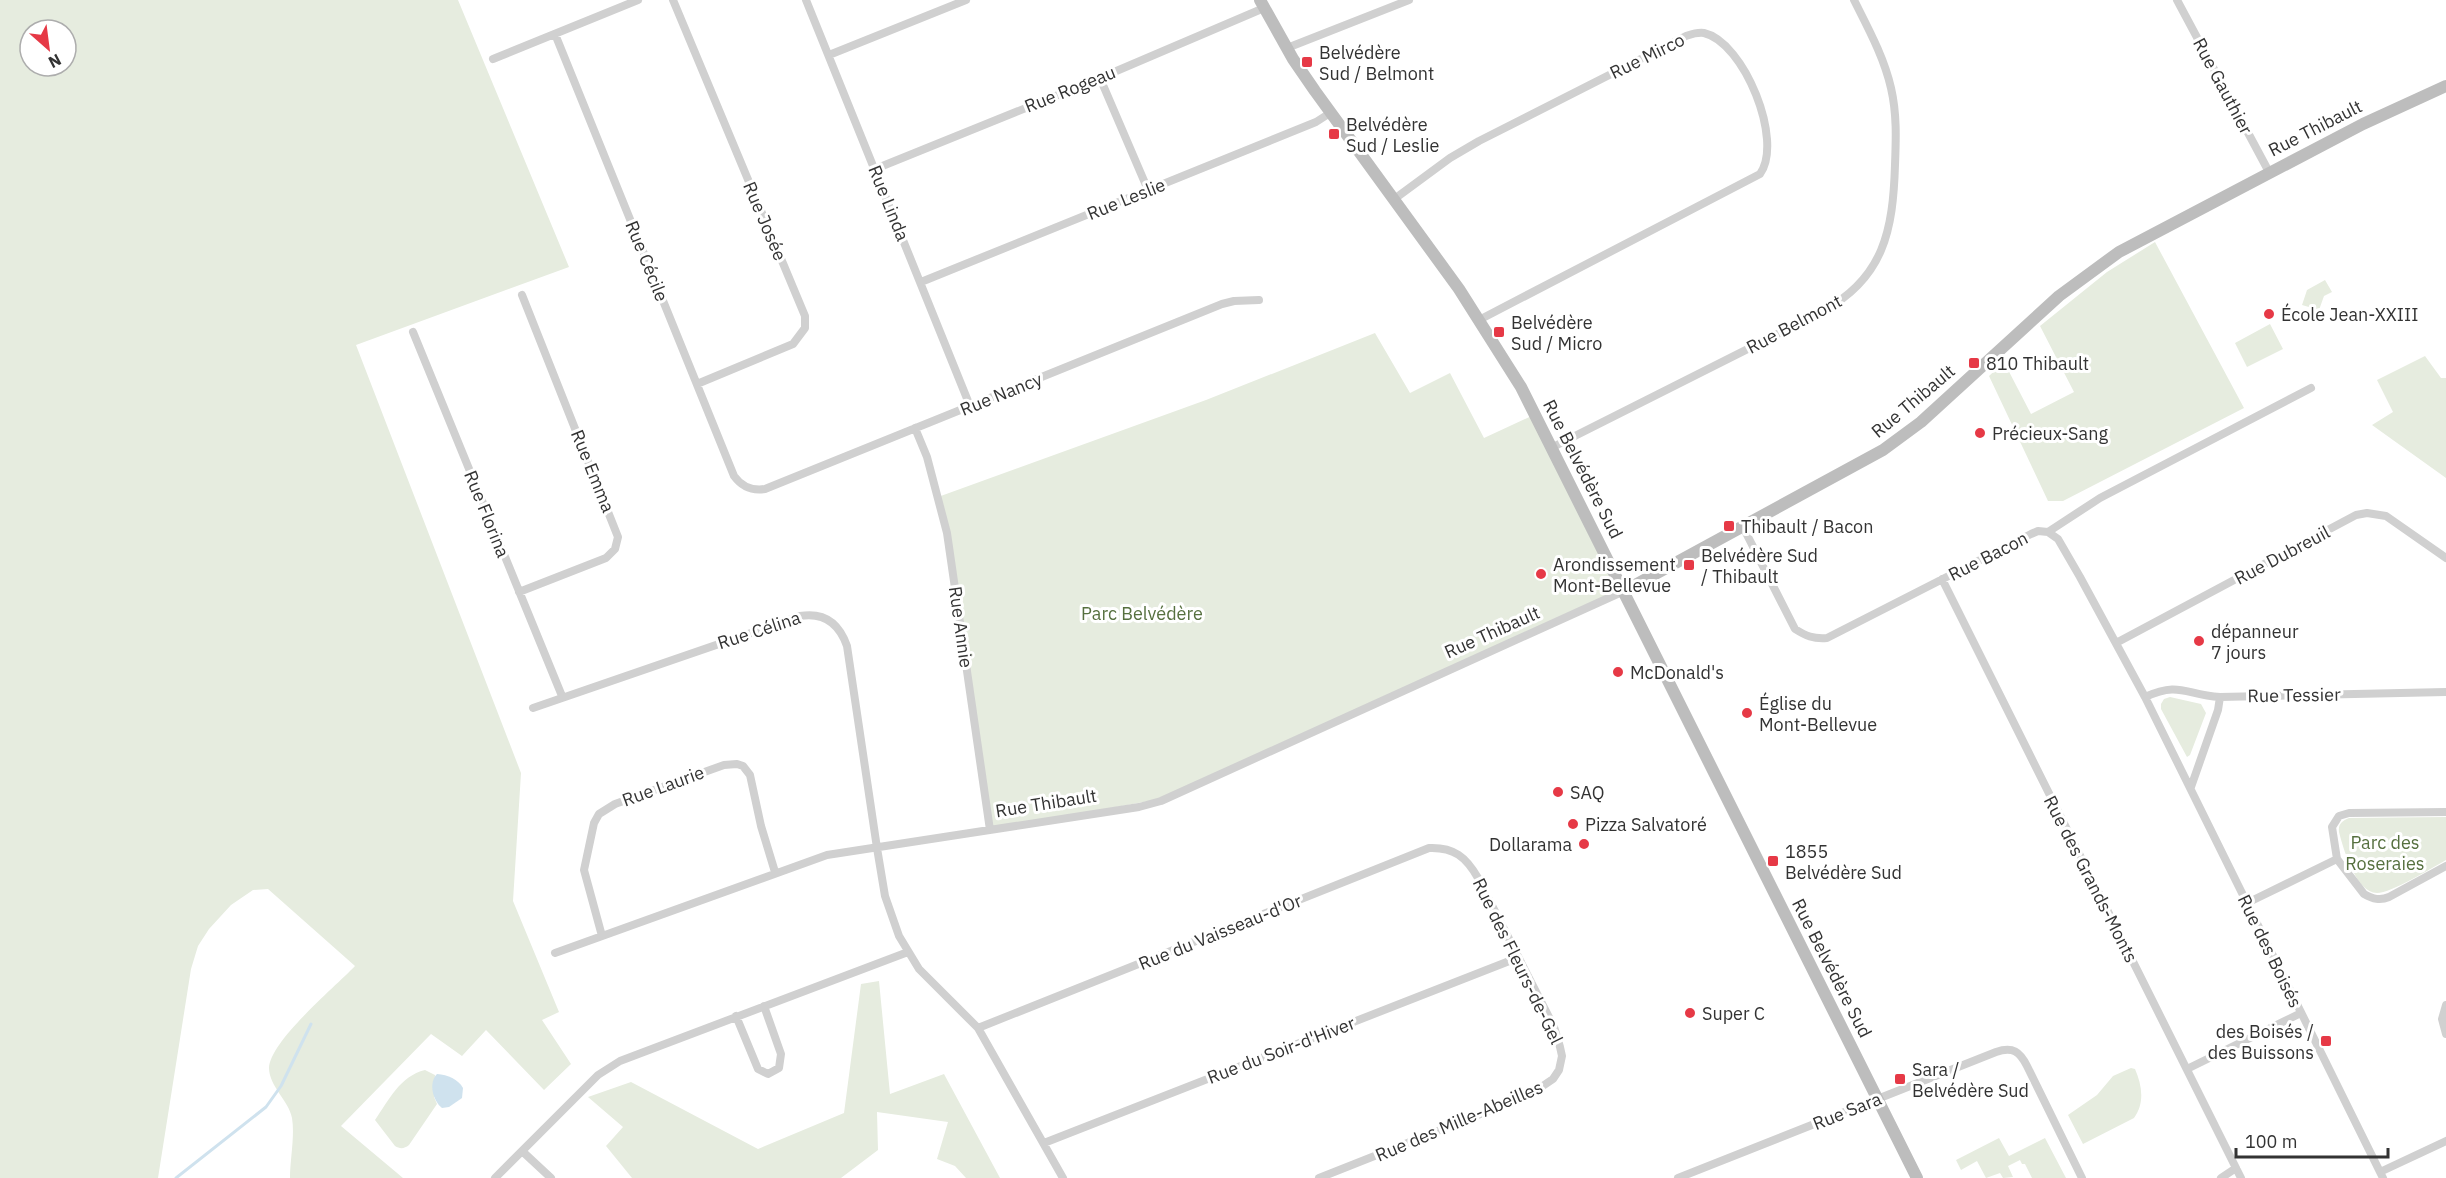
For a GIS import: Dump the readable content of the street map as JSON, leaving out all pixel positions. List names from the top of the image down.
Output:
{
  "streets": {
    "street": [
      "Rue Mirco",
      "Rue Gauthier",
      "Rue Rogeau",
      "Rue Thibault",
      "Rue Leslie",
      "Rue Linda",
      "Rue Josée",
      "Rue Cécile",
      "Rue Belmont",
      "Rue Nancy",
      "Rue Belvédère Sud",
      "Rue Emma",
      "Rue Florina",
      "Rue Dubreuil",
      "Rue Bacon",
      "Rue Annie",
      "Rue Célina",
      "Rue Tessier",
      "Rue Laurie",
      "Rue des Grands-Monts",
      "Rue du Vaisseau-d'Or",
      "Rue des Boisés",
      "Rue des Fleurs-de-Gel",
      "Rue du Soir-d'Hiver",
      "Rue Sara",
      "Rue des Mille-Abeilles"
    ]
  },
  "crossings": [
    ["Rue Mirco", "Rue Belvédère Sud"],
    ["Rue Gauthier", "Rue Thibault"],
    ["Rue Rogeau", "Rue Linda"],
    ["Rue Rogeau", "Rue Belvédère Sud"],
    ["Rue Thibault", "Rue Belvédère Sud"],
    ["Rue Thibault", "Rue Bacon"],
    ["Rue Thibault", "Rue Annie"],
    ["Rue Thibault", "Rue Célina"],
    ["Rue Thibault", "Rue Laurie"],
    ["Rue Leslie", "Rue Linda"],
    ["Rue Leslie", "Rue Belvédère Sud"],
    ["Rue Linda", "Rue Nancy"],
    ["Rue Josée", "Rue Cécile"],
    ["Rue Cécile", "Rue Nancy"],
    ["Rue Belmont", "Rue Belvédère Sud"],
    ["Rue Nancy", "Rue Annie"],
    ["Rue Belvédère Sud", "Rue Sara"],
    ["Rue Emma", "Rue Florina"],
    ["Rue Florina", "Rue Célina"],
    ["Rue Dubreuil", "Rue des Boisés"],
    ["Rue Bacon", "Rue des Grands-Monts"],
    ["Rue Bacon", "Rue des Boisés"],
    ["Rue Célina", "Rue du Vaisseau-d'Or"],
    ["Rue Célina", "Rue du Soir-d'Hiver"],
    ["Rue Tessier", "Rue des Boisés"],
    ["Rue du Vaisseau-d'Or", "Rue des Fleurs-de-Gel"],
    ["Rue des Fleurs-de-Gel", "Rue du Soir-d'Hiver"],
    ["Rue des Fleurs-de-Gel", "Rue des Mille-Abeilles"]
  ],
  "parks": ["Parc Belvédère", "Parc des Roseraies"],
  "places": {
    "transit": [
      "Belvédère Sud / Belmont",
      "Belvédère Sud / Leslie",
      "Belvédère Sud / Micro",
      "810 Thibault",
      "Thibault / Bacon",
      "Belvédère Sud / Thibault",
      "1855 Belvédère Sud",
      "des Boisés / des Buissons",
      "Sara / Belvédère Sud"
    ],
    "other": [
      "École Jean-XXIII",
      "Précieux-Sang",
      "Arondissement Mont-Bellevue",
      "dépanneur 7 jours",
      "McDonald's",
      "Église du Mont-Bellevue",
      "SAQ",
      "Pizza Salvatoré",
      "Dollarama",
      "Super C"
    ]
  },
  "scale_bar": "100 m",
  "north": "bottom right"
}
